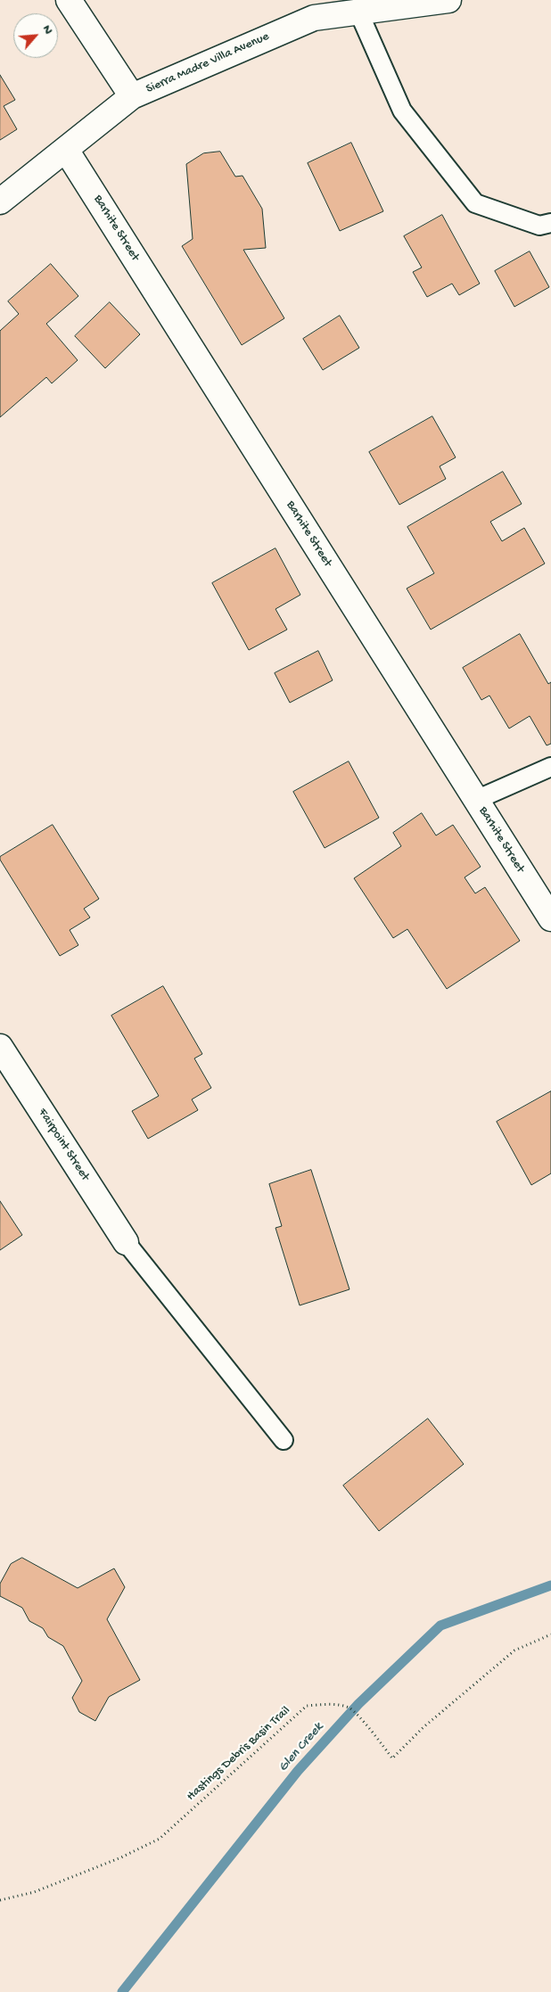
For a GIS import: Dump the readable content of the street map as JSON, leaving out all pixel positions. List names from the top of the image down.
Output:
{
  "streets": {
    "street": ["Sierra Madre Villa Avenue", "Barhite Street", "Fairpoint Street"],
    "path": ["Hastings Debris Basin Trail"]
  },
  "crossings": [
    ["Sierra Madre Villa Avenue", "Barhite Street"]
  ],
  "water": ["Glen Creek"],
  "north": "top right"
}
